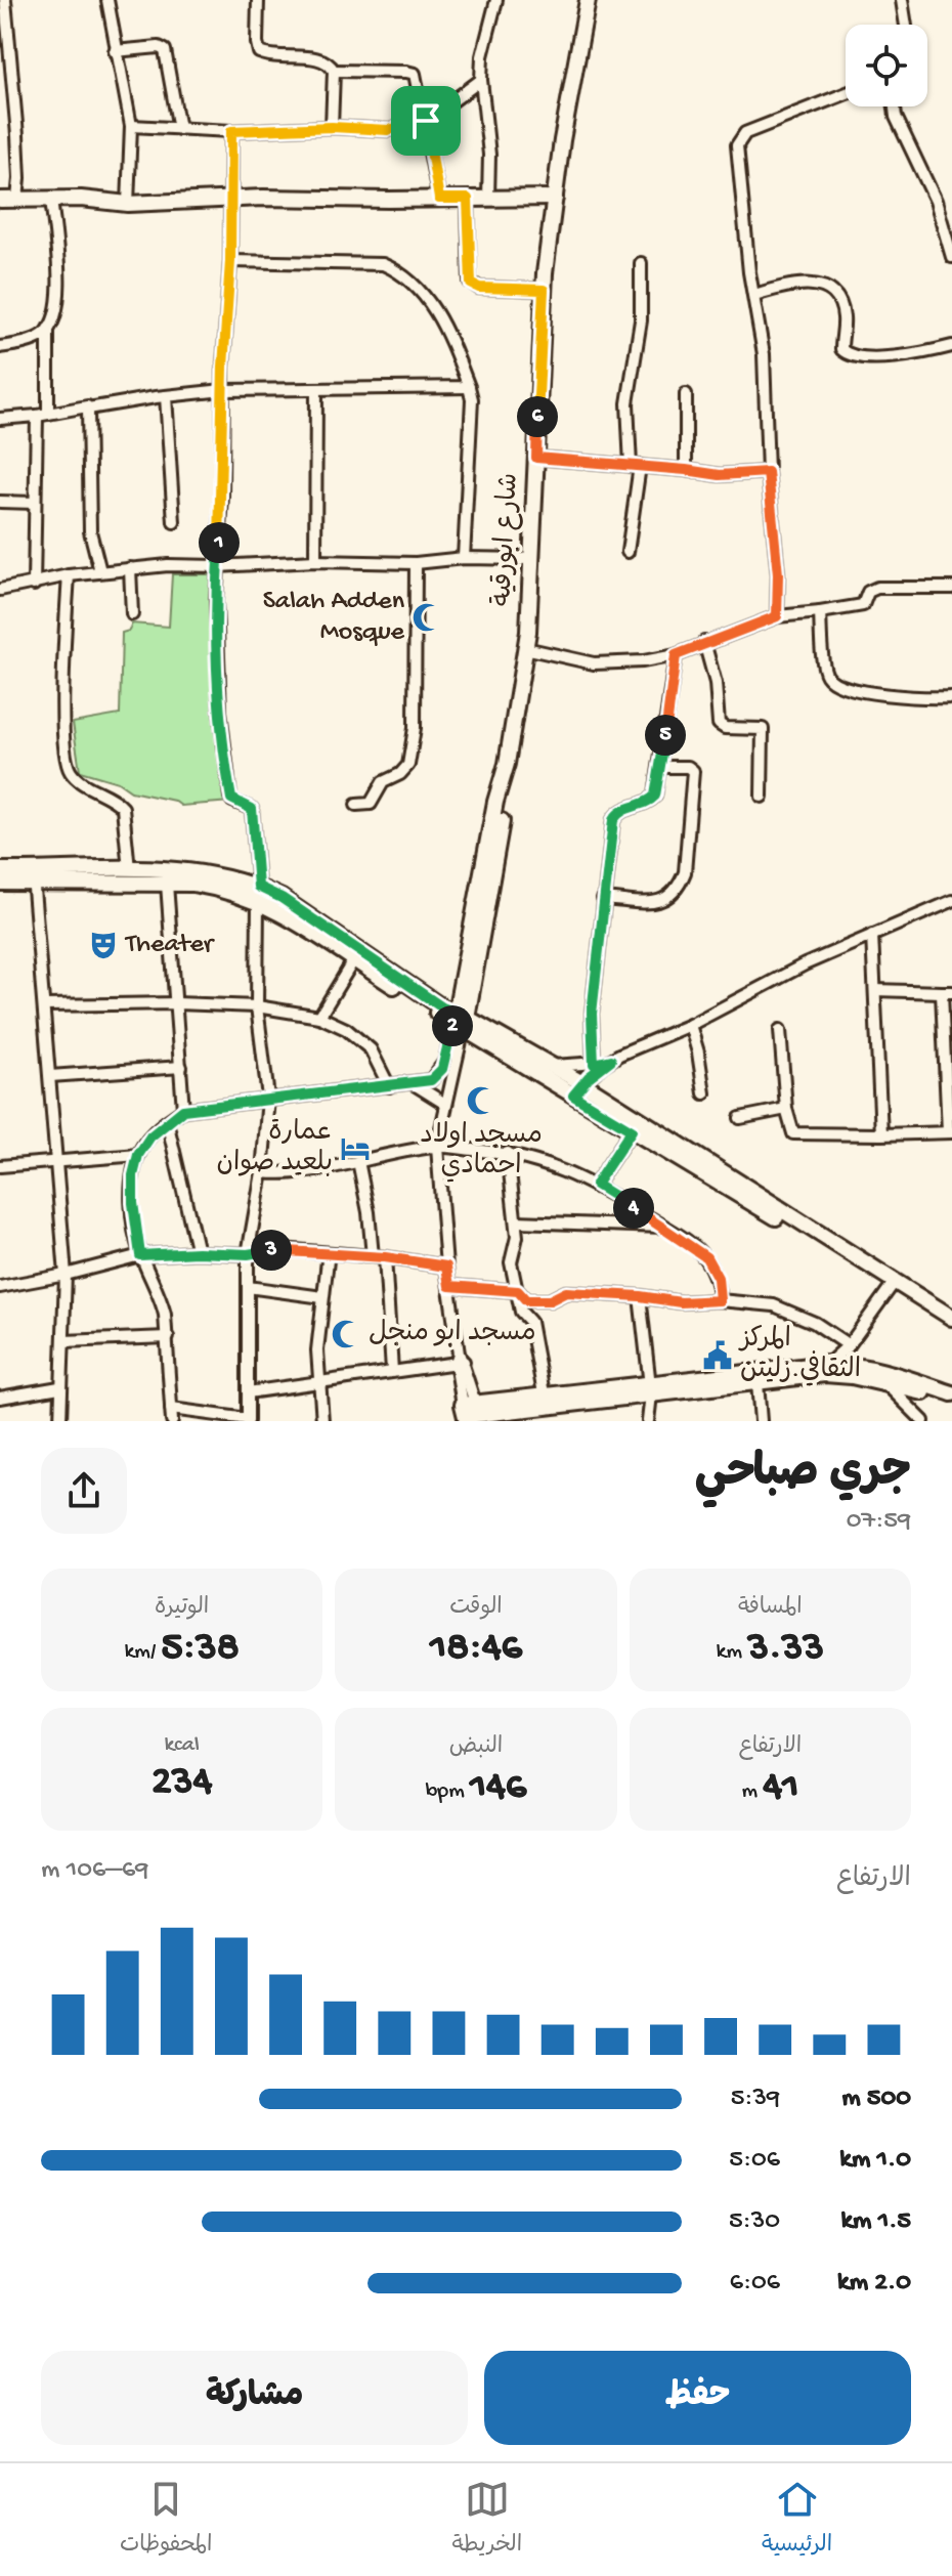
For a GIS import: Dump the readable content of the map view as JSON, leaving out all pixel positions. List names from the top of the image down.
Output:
{
  "streets": {
    "main road": ["شارع ابورقية"]
  },
  "places": {
    "mosque": ["Salah Adden Mosque", "مسجد اولاد احمادي", "مسجد ابو منجل"],
    "theatre": ["Theater"],
    "hotel": ["عمارة بلعيد صوان"],
    "public building": ["المركز الثقافي.زليتن"]
  },
  "page": {
    "pins": [
      "6",
      "1",
      "5",
      "2",
      "4",
      "3"
    ],
    "heading": ["جري صباحي", "07:59"],
    "stats": [
      ["المسافة", "3.33 km"],
      ["الوقت", "18:46"],
      ["الوتيرة", "5:38 /km"],
      ["الارتفاع", "41 m"],
      ["النبض", "146 bpm"],
      ["kcal", "234"]
    ],
    "chart": ["الارتفاع", "69–106 m"],
    "list": [
      {
        "name": "500 m",
        "note": "5:39"
      },
      {
        "name": "1.0 km",
        "note": "5:06"
      },
      {
        "name": "1.5 km",
        "note": "5:30"
      },
      {
        "name": "2.0 km",
        "note": "6:06"
      }
    ],
    "buttons": ["حفظ", "مشاركة"],
    "tabs": ["الرئيسية", "الخريطة", "المحفوظات"]
  }
}
